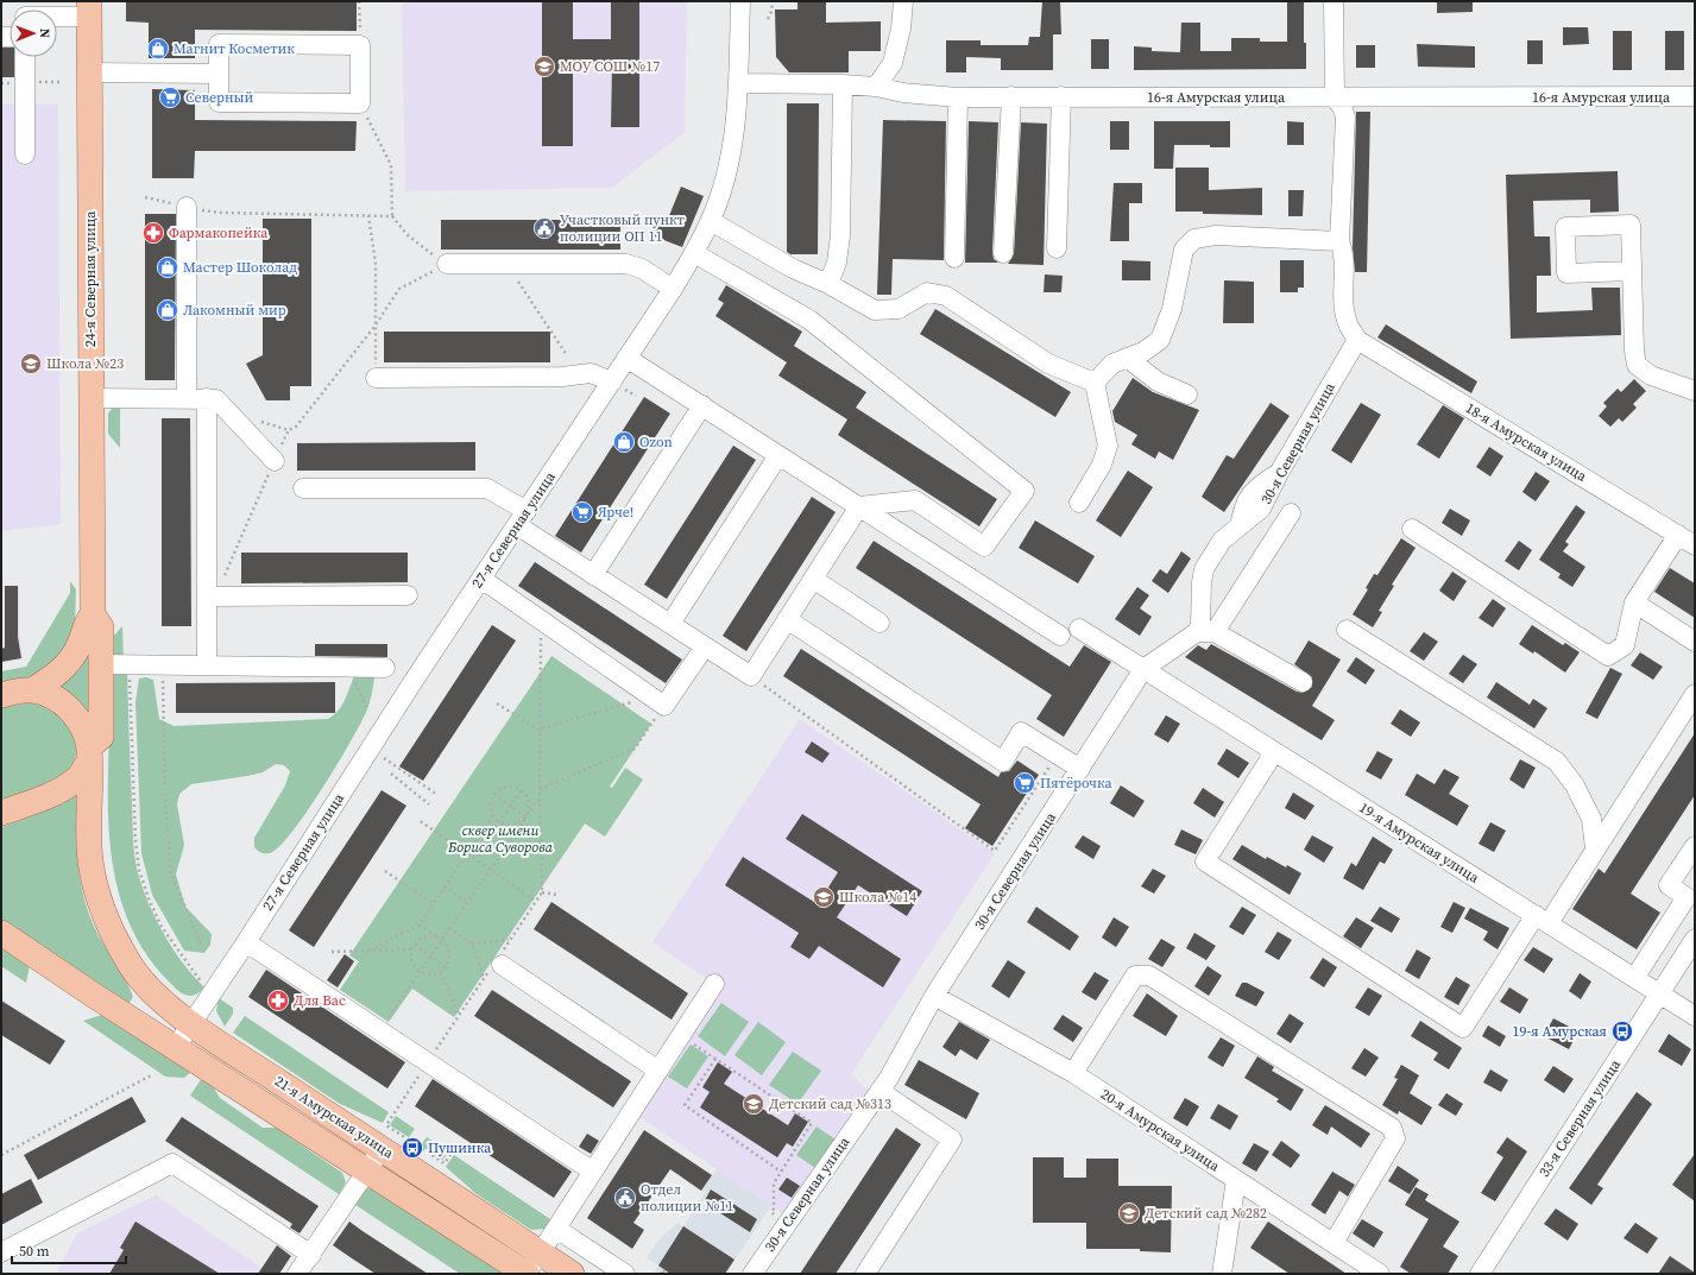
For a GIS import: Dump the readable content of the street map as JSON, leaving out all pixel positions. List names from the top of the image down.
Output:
{
  "streets": {
    "main road": ["24-я Северная улица", "21-я Амурская улица"],
    "street": [
      "16-я Амурская улица",
      "18-я Амурская улица",
      "30-я Северная улица",
      "27-я Северная улица",
      "19-я Амурская улица",
      "33-я Северная улица",
      "20-я Амурская улица"
    ]
  },
  "crossings": [
    ["16-я Амурская улица", "27-я Северная улица"],
    ["18-я Амурская улица", "30-я Северная улица"],
    ["30-я Северная улица", "19-я Амурская улица"],
    ["30-я Северная улица", "20-я Амурская улица"],
    ["27-я Северная улица", "21-я Амурская улица"],
    ["19-я Амурская улица", "33-я Северная улица"]
  ],
  "parks": ["сквер имени Бориса Суворова"],
  "places": {
    "shop": [
      "Магнит Косметик",
      "Мастер Шоколад",
      "Лакомный мир",
      "Ozon"
    ],
    "school or university": [
      "МОУ СОШ №17",
      "Школа №23",
      "Школа №14",
      "Детский сад №313",
      "Детский сад №282"
    ],
    "supermarket": ["Северный", "Ярче!", "Пятёрочка"],
    "public building": ["Участковый пункт полиции ОП 11", "Отдел полиции №11"],
    "pharmacy": ["Фармакопейка", "Для Вас"],
    "bus stop": ["19-я Амурская", "Пушинка"]
  },
  "scale_bar": "50 m",
  "north": "right"
}
